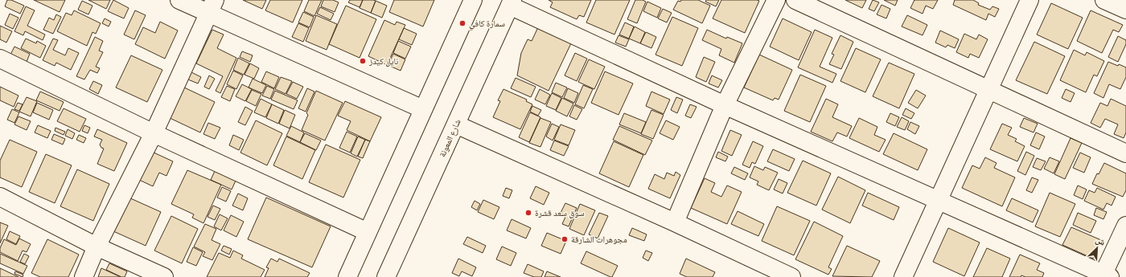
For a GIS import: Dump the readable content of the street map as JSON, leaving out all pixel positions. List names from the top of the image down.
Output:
{
  "streets": {
    "main road": ["شارع المعونة"]
  },
  "places": [
    "سمارة كافي",
    "نايل كيدز",
    "سوق سعد قشرة",
    "مجوهرات الشارقة"
  ],
  "north": "top right"
}
